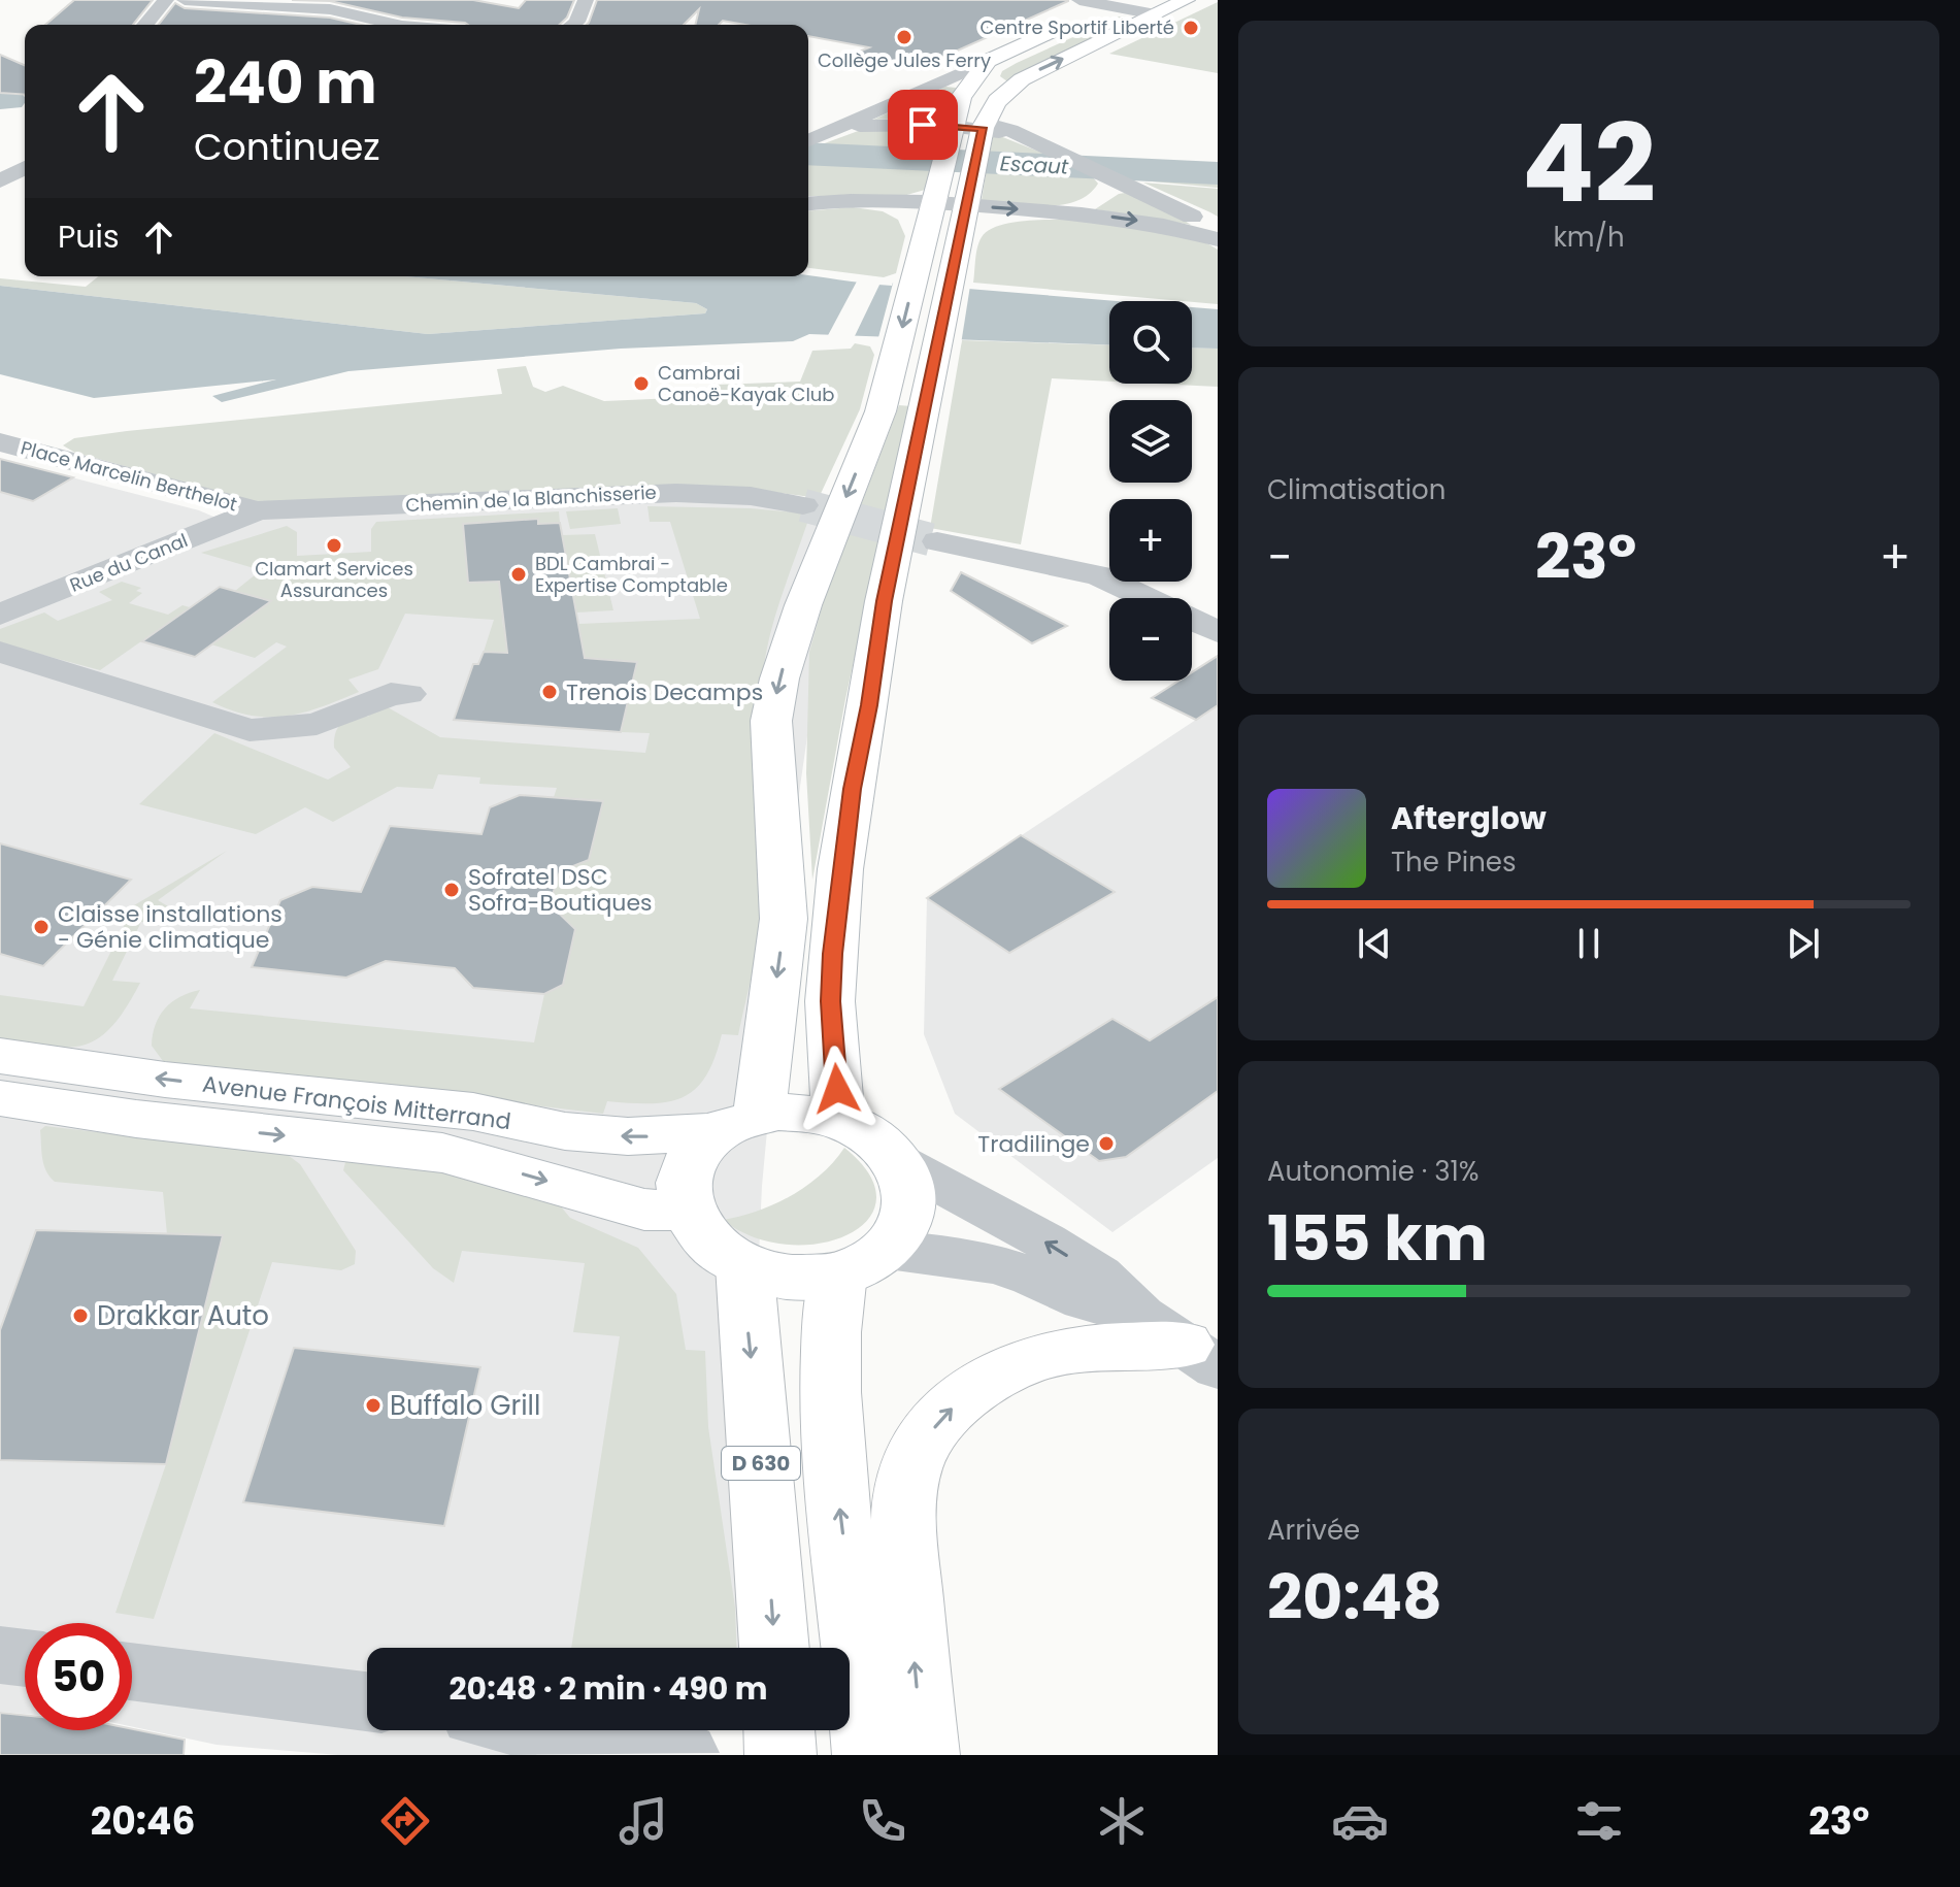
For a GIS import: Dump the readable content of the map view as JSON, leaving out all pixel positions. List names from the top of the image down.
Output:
{
  "streets": {
    "main road": ["Avenue François Mitterrand", "D 630"],
    "street": ["Place Marcelin Berthelot", "Chemin de la Blanchisserie", "Rue du Canal"]
  },
  "crossings": [
    ["Place Marcelin Berthelot", "Chemin de la Blanchisserie"],
    ["Place Marcelin Berthelot", "Rue du Canal"],
    ["Chemin de la Blanchisserie", "Rue du Canal"],
    ["Avenue François Mitterrand", "D 630"]
  ],
  "water": ["Escaut"],
  "places": [
    "Centre Sportif Liberté",
    "Collège Jules Ferry",
    "Cambrai Canoë-Kayak Club",
    "Clamart Services Assurances",
    "BDL Cambrai - Expertise Comptable",
    "Trenois Decamps",
    "Sofratel DSC Sofra-Boutiques",
    "Claisse installations - Génie climatique",
    "Tradilinge",
    "Drakkar Auto",
    "Buffalo Grill"
  ],
  "page": {
    "tile": [
      ["42", "km/h"],
      "Climatisation",
      ["Autonomie · 31%", "155 km"],
      ["Arrivée", "20:48"]
    ],
    "turn": ["240 m", "Continuez"],
    "then": "Puis",
    "map_buttons": ["+", "−"],
    "heat": ["−", "23°", "+"],
    "song": ["Afterglow", "The Pines"],
    "limit": "50",
    "trip": "20:48 · 2 min · 490 m",
    "tabs": ["20:46", "23°"]
  }
}
